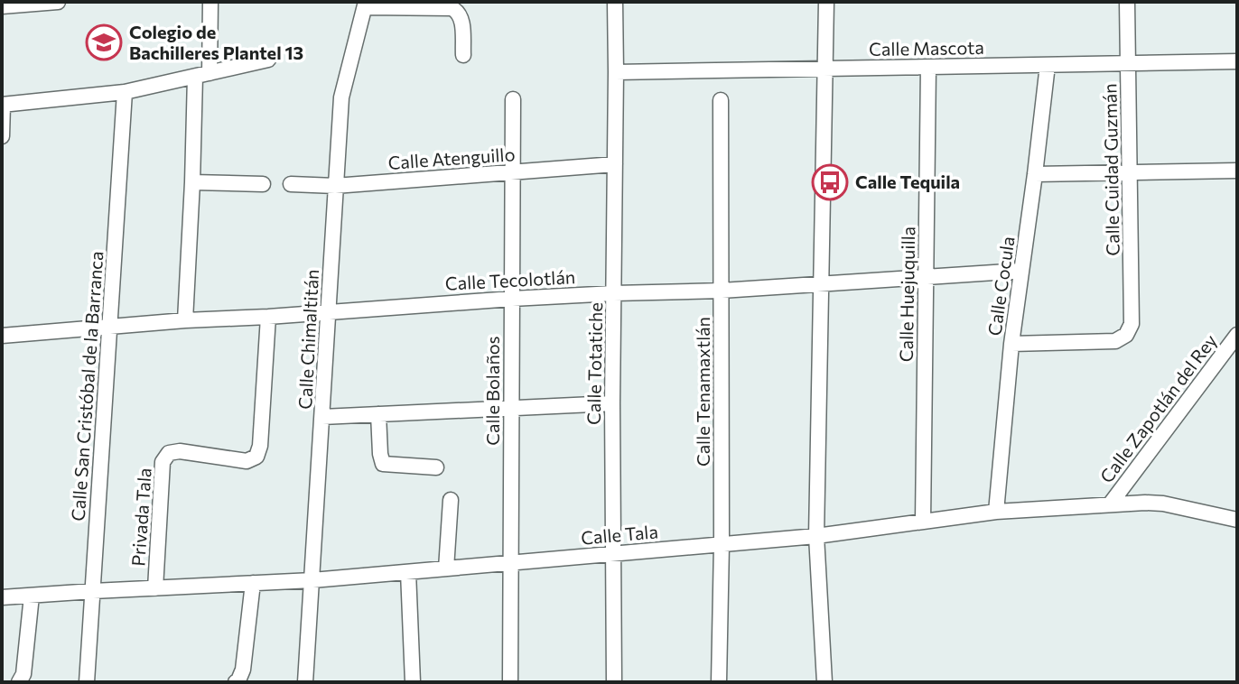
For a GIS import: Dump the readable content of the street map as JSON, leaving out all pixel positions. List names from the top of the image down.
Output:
{
  "streets": {
    "street": [
      "Calle Mascota",
      "Calle Atenguillo",
      "Calle Cuidad Guzmán",
      "Calle Tecolotlán",
      "Calle Cocula",
      "Calle Huejuquilla",
      "Calle Chimaltitán",
      "Calle Totatiche",
      "Calle San Cristóbal de la Barranca",
      "Calle Bolaños",
      "Calle Tenamaxtlán",
      "Calle Zapotlán del Rey",
      "Privada Tala",
      "Calle Tala"
    ]
  },
  "crossings": [
    ["Calle Mascota", "Calle Cuidad Guzmán"],
    ["Calle Mascota", "Calle Cocula"],
    ["Calle Mascota", "Calle Huejuquilla"],
    ["Calle Mascota", "Calle Totatiche"],
    ["Calle Atenguillo", "Calle Chimaltitán"],
    ["Calle Atenguillo", "Calle Totatiche"],
    ["Calle Atenguillo", "Calle Bolaños"],
    ["Calle Cuidad Guzmán", "Calle Cocula"],
    ["Calle Tecolotlán", "Calle Cocula"],
    ["Calle Tecolotlán", "Calle Huejuquilla"],
    ["Calle Tecolotlán", "Calle Chimaltitán"],
    ["Calle Tecolotlán", "Calle Totatiche"],
    ["Calle Tecolotlán", "Calle San Cristóbal de la Barranca"],
    ["Calle Tecolotlán", "Calle Bolaños"],
    ["Calle Tecolotlán", "Calle Tenamaxtlán"],
    ["Calle Tecolotlán", "Privada Tala"],
    ["Calle Cocula", "Calle Tala"],
    ["Calle Huejuquilla", "Calle Tala"],
    ["Calle Chimaltitán", "Calle Tala"],
    ["Calle Totatiche", "Calle Tala"],
    ["Calle San Cristóbal de la Barranca", "Calle Tala"],
    ["Calle Bolaños", "Calle Tala"],
    ["Calle Tenamaxtlán", "Calle Tala"],
    ["Calle Zapotlán del Rey", "Calle Tala"],
    ["Privada Tala", "Calle Tala"]
  ],
  "places": {
    "school or university": ["Colegio de Bachilleres Plantel 13"],
    "bus stop": ["Calle Tequila"]
  }
}
